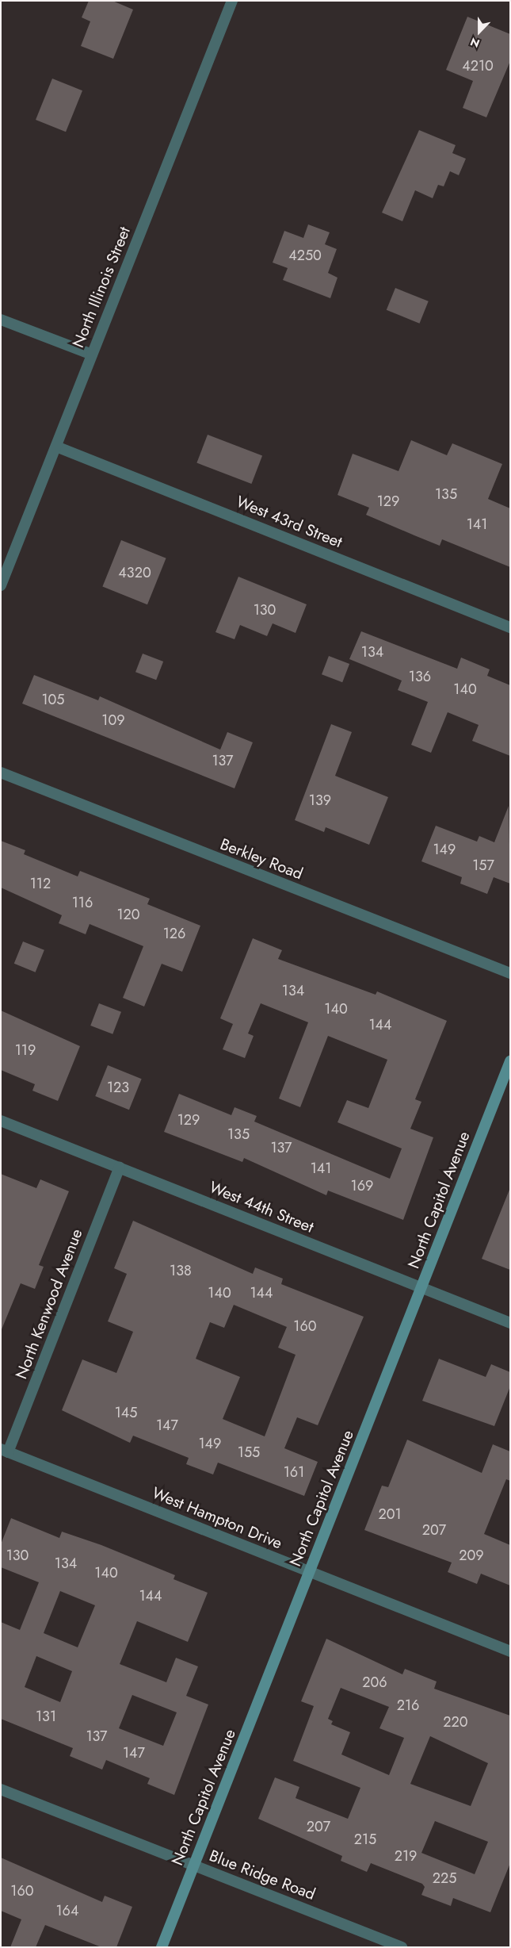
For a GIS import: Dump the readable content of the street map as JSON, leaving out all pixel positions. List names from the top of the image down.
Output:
{
  "streets": {
    "main road": ["North Capitol Avenue"],
    "street": [
      "North Illinois Street",
      "West 43rd Street",
      "Berkley Road",
      "West 44th Street",
      "North Kenwood Avenue",
      "West Hampton Drive",
      "Blue Ridge Road"
    ]
  },
  "crossings": [
    ["North Illinois Street", "West 43rd Street"],
    ["North Capitol Avenue", "West 44th Street"],
    ["North Capitol Avenue", "West Hampton Drive"],
    ["North Capitol Avenue", "Blue Ridge Road"],
    ["West 44th Street", "North Kenwood Avenue"],
    ["North Kenwood Avenue", "West Hampton Drive"]
  ],
  "house_numbers": [
    "4210",
    "4250",
    "135",
    "129",
    "141",
    "4320",
    "130",
    "134",
    "136",
    "140",
    "105",
    "109",
    "137",
    "139",
    "149",
    "157",
    "112",
    "116",
    "120",
    "126",
    "134",
    "140",
    "144",
    "119",
    "123",
    "129",
    "135",
    "137",
    "141",
    "169",
    "138",
    "140",
    "144",
    "160",
    "145",
    "147",
    "149",
    "155",
    "161",
    "201",
    "207",
    "130",
    "209",
    "134",
    "140",
    "144",
    "206",
    "216",
    "131",
    "220",
    "137",
    "147",
    "207",
    "215",
    "219",
    "225",
    "160",
    "164"
  ],
  "north": "bottom"
}
